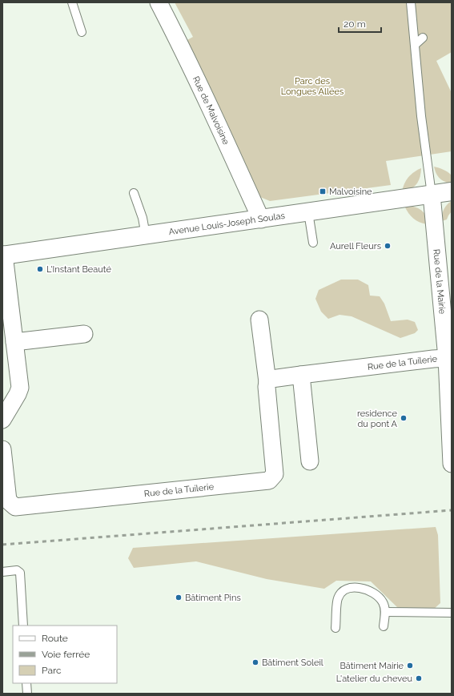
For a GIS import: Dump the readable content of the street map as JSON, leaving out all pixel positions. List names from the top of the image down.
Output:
{
  "streets": {
    "main road": ["Avenue Louis-Joseph Soulas"],
    "street": ["Rue de Malvoisine", "Rue de la Mairie", "Rue de la Tuilerie"]
  },
  "crossings": [
    ["Rue de Malvoisine", "Avenue Louis-Joseph Soulas"],
    ["Avenue Louis-Joseph Soulas", "Rue de la Mairie"],
    ["Rue de la Mairie", "Rue de la Tuilerie"]
  ],
  "parks": ["Parc des Longues Allées"],
  "places": {
    "transit": ["Malvoisine"],
    "other": [
      "Aurell Fleurs",
      "L'Instant Beauté",
      "residence du pont A",
      "Bâtiment Pins",
      "Bâtiment Soleil",
      "Bâtiment Mairie",
      "L'atelier du cheveu"
    ]
  },
  "legend": ["Route", "Voie ferrée", "Parc"],
  "scale_bar": "20 m"
}
